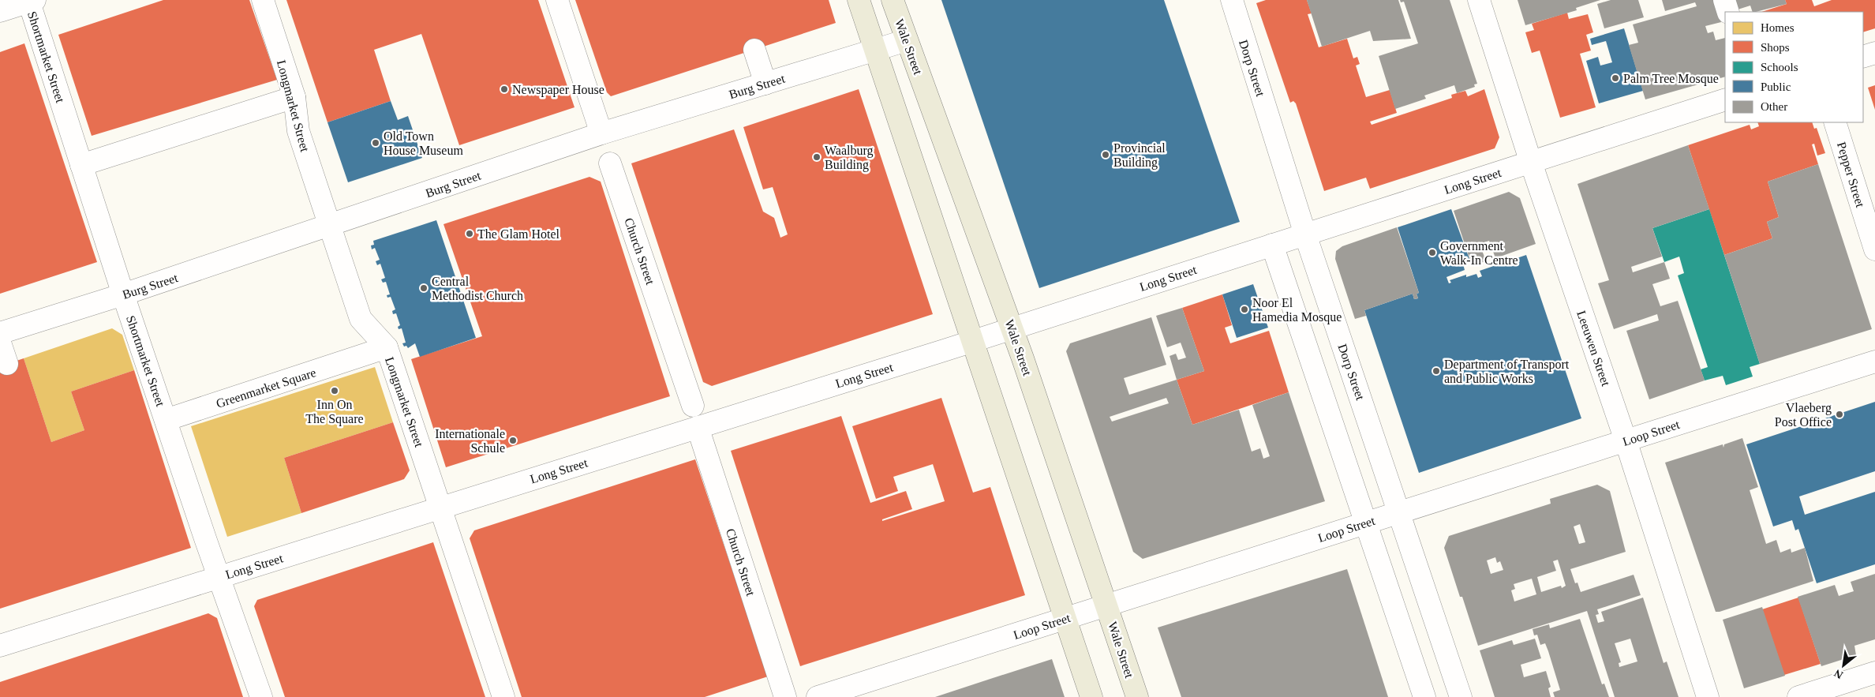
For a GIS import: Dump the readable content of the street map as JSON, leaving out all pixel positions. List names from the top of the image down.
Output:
{
  "streets": {
    "main road": ["Wale Street"],
    "street": [
      "Shortmarket Street",
      "Dorp Street",
      "Burg Street",
      "Longmarket Street",
      "Pepper Street",
      "Long Street",
      "Church Street",
      "Leeuwen Street",
      "Greenmarket Square",
      "Loop Street"
    ]
  },
  "crossings": [
    ["Wale Street", "Burg Street"],
    ["Wale Street", "Long Street"],
    ["Wale Street", "Loop Street"],
    ["Shortmarket Street", "Burg Street"],
    ["Shortmarket Street", "Long Street"],
    ["Shortmarket Street", "Greenmarket Square"],
    ["Dorp Street", "Long Street"],
    ["Dorp Street", "Loop Street"],
    ["Burg Street", "Longmarket Street"],
    ["Longmarket Street", "Long Street"],
    ["Longmarket Street", "Greenmarket Square"],
    ["Long Street", "Church Street"],
    ["Long Street", "Leeuwen Street"],
    ["Leeuwen Street", "Loop Street"]
  ],
  "places": [
    "Palm Tree Mosque",
    "Newspaper House",
    "Old Town House Museum",
    "Provincial Building",
    "Waalburg Building",
    "The Glam Hotel",
    "Government Walk-In Centre",
    "Central Methodist Church",
    "Noor El Hamedia Mosque",
    "Department of Transport and Public Works",
    "Inn On The Square",
    "Vlaeberg Post Office",
    "Internationale Schule"
  ],
  "legend": [
    "Homes",
    "Shops",
    "Schools",
    "Public",
    "Other"
  ],
  "north": "bottom left"
}
